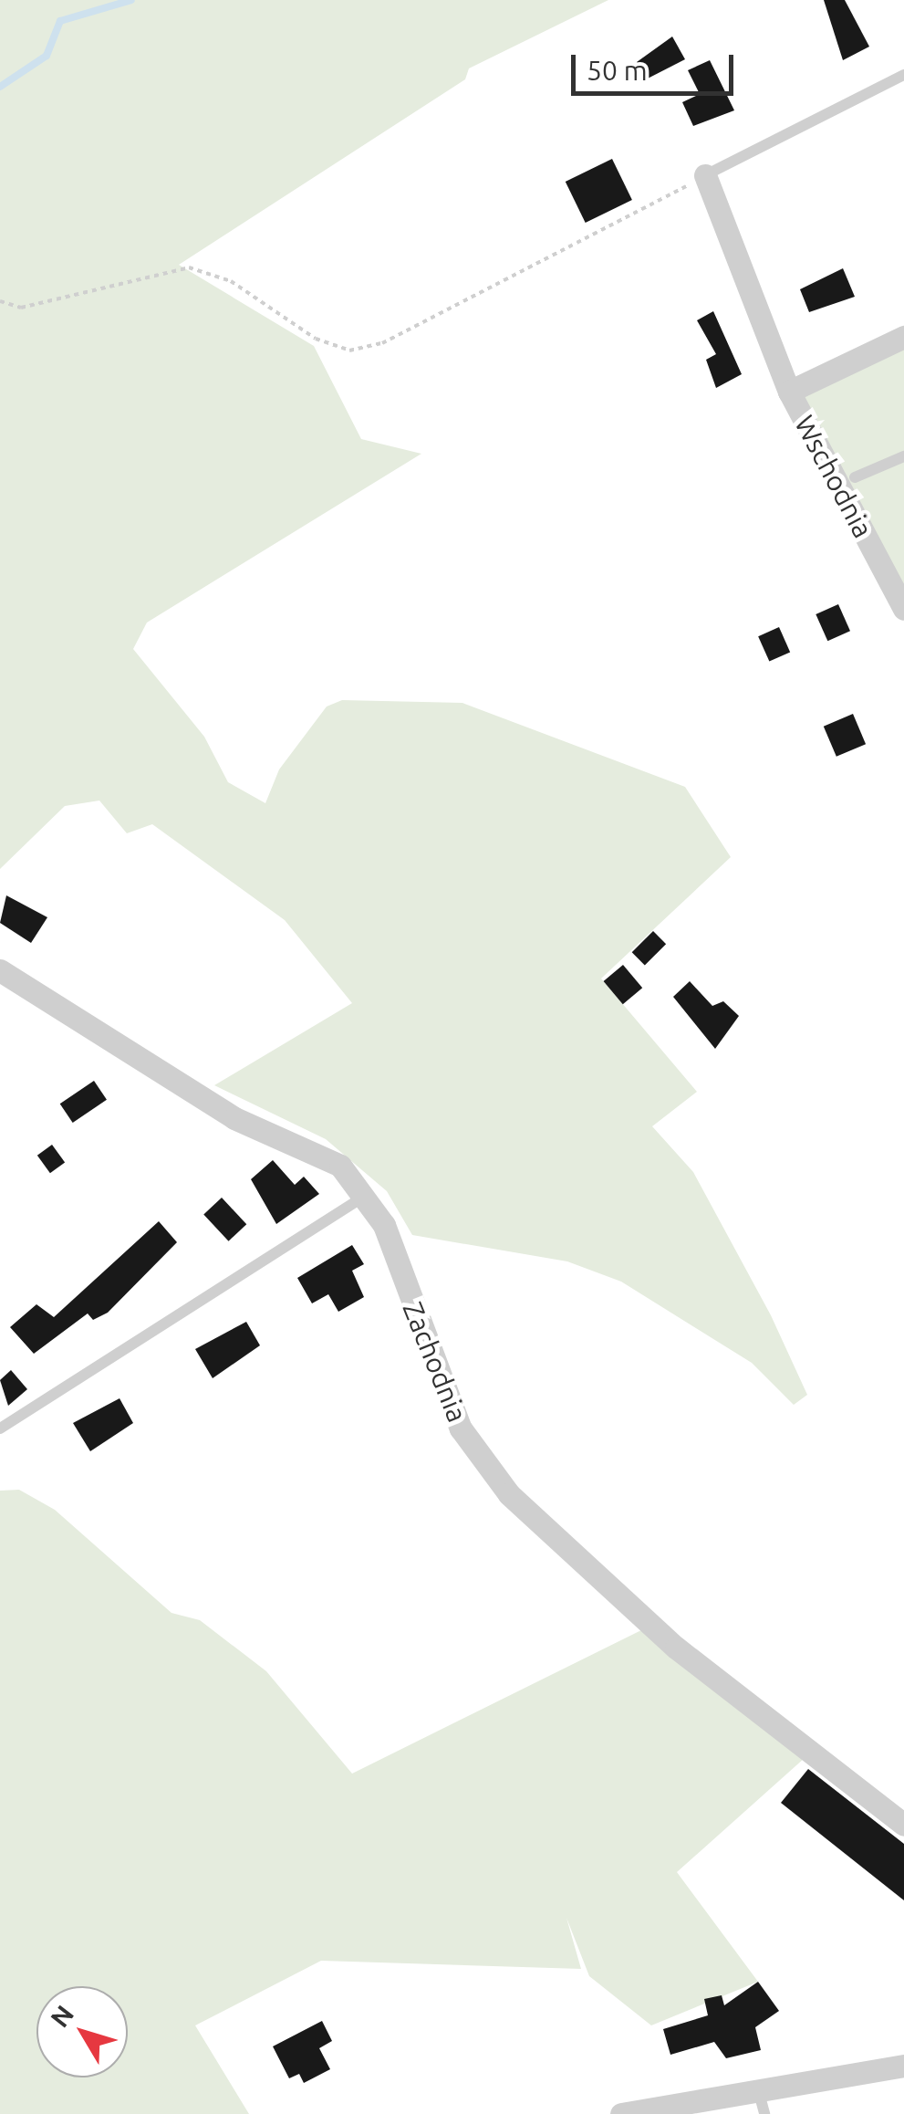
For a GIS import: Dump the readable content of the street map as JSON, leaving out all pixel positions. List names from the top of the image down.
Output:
{
  "streets": {
    "street": ["Wschodnia", "Zachodnia"]
  },
  "scale_bar": "50 m",
  "north": "top left"
}
